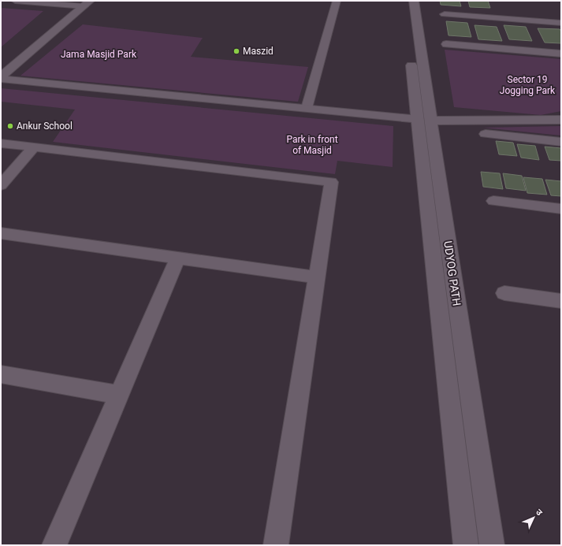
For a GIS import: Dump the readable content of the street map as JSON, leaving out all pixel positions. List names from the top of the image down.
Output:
{
  "streets": {
    "main road": ["UDYOG PATH"]
  },
  "parks": ["Jama Masjid Park", "Sector 19 Jogging Park", "Park in front of Masjid"],
  "places": ["Maszid", "Ankur School"],
  "north": "top right"
}
